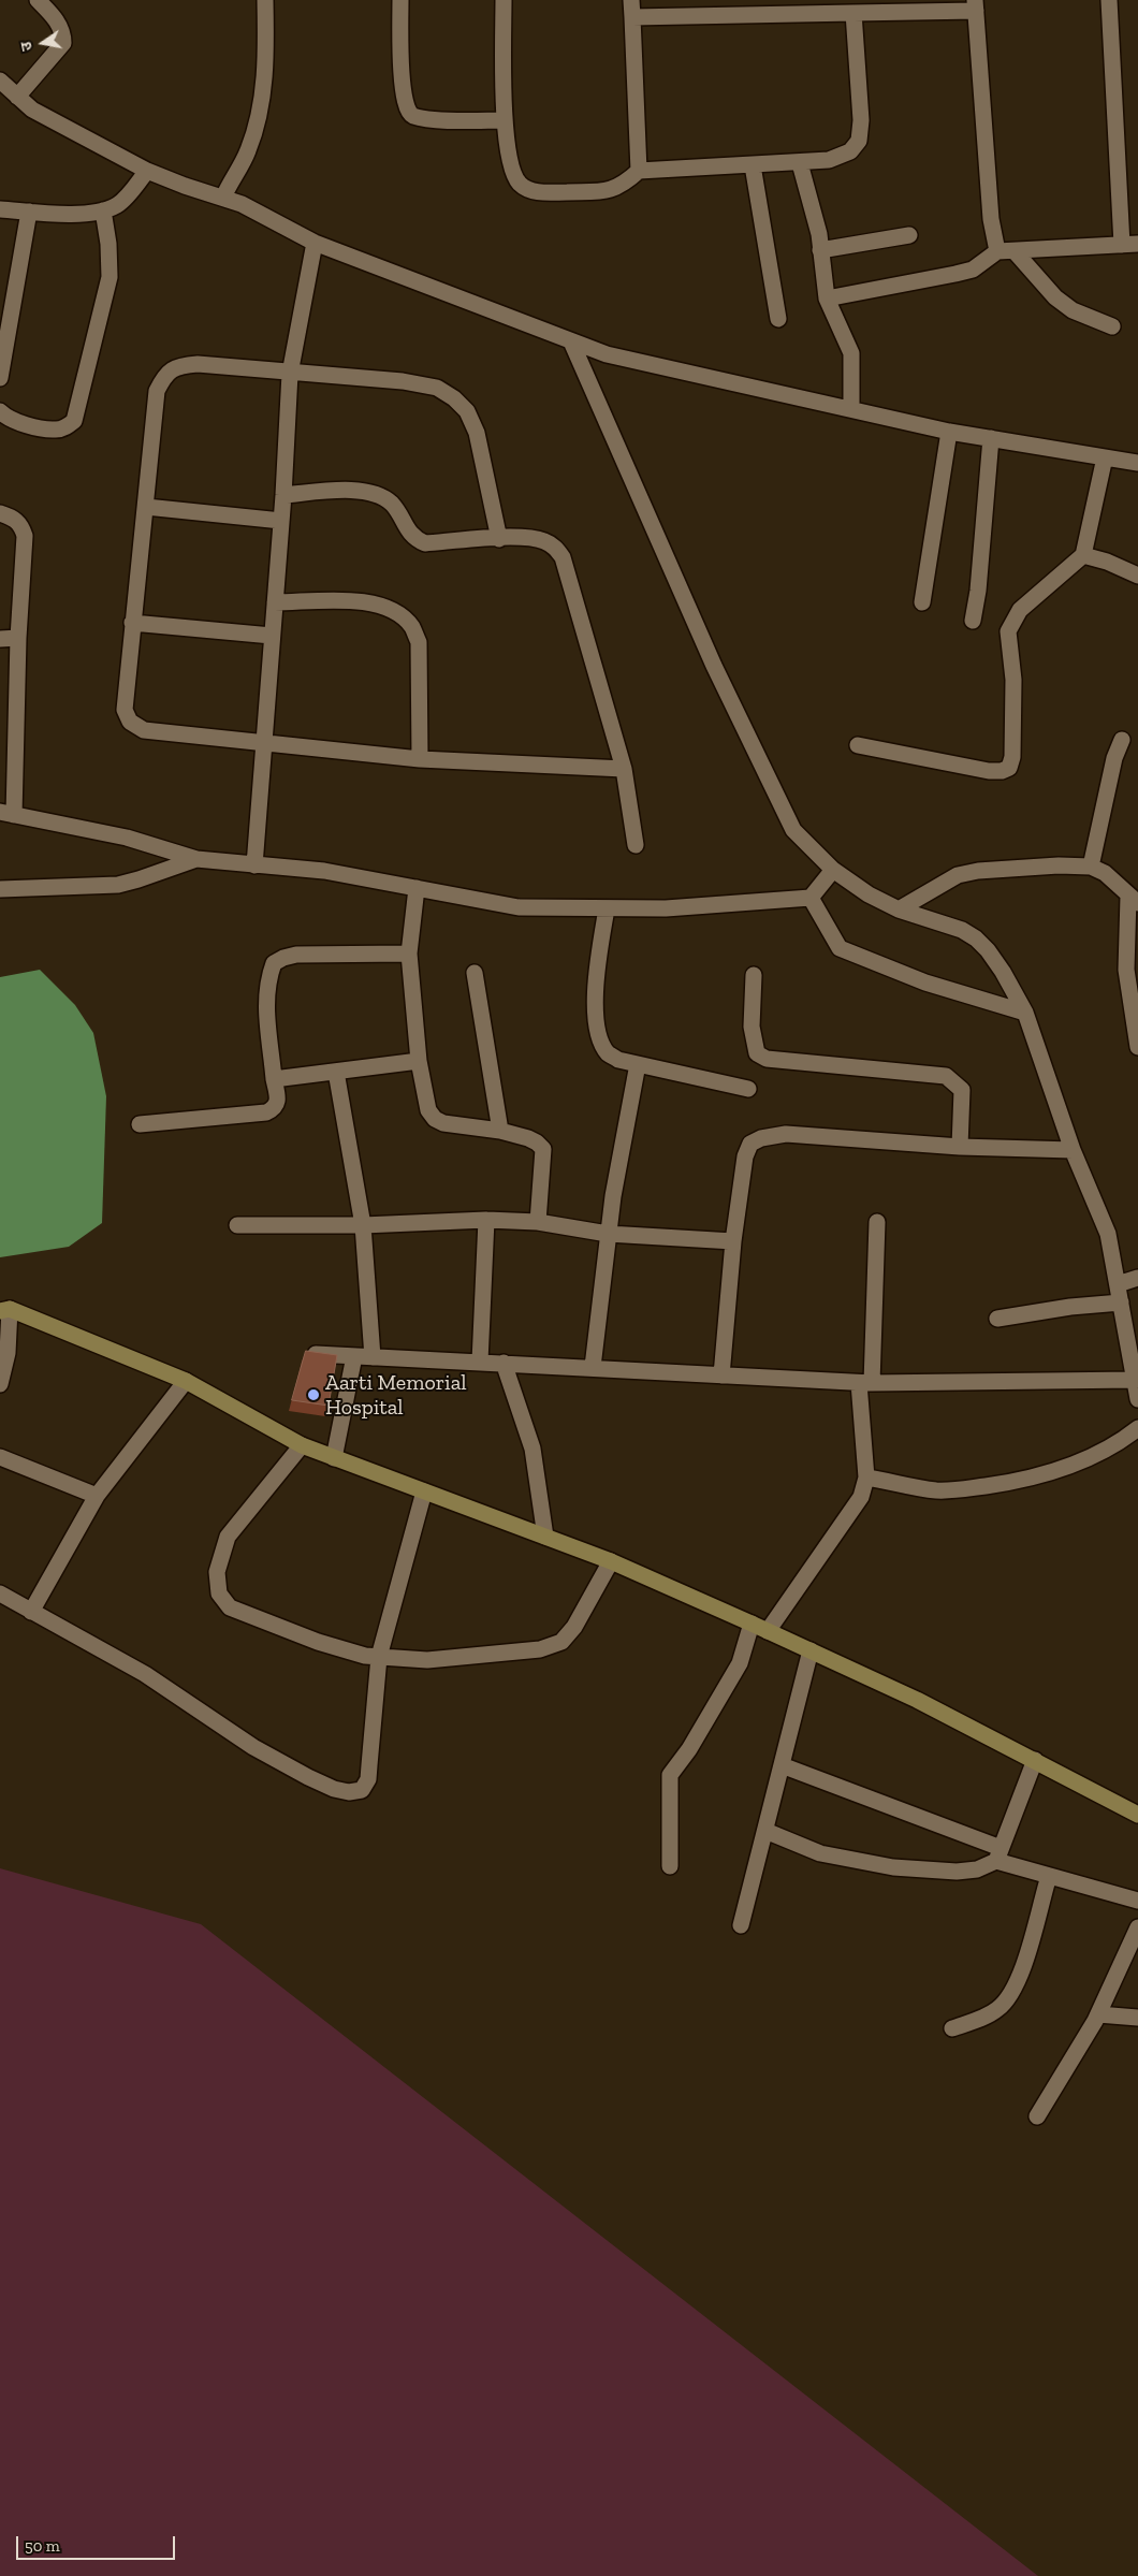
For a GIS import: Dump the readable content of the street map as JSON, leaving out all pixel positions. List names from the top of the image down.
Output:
{
  "places": ["Aarti Memorial Hospital"],
  "scale_bar": "50 m",
  "north": "left"
}
